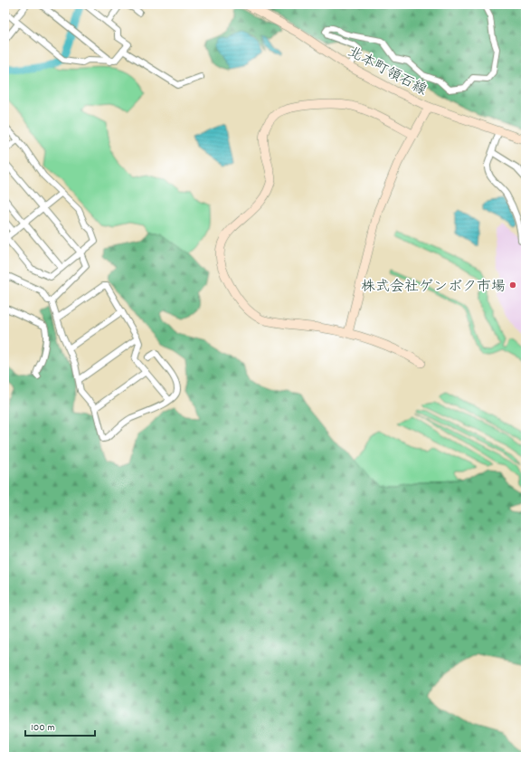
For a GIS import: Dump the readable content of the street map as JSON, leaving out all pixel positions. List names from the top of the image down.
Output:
{
  "streets": {
    "street": ["北本町領石線"]
  },
  "places": ["株式会社ゲンボク市場"],
  "scale_bar": "100 m"
}
